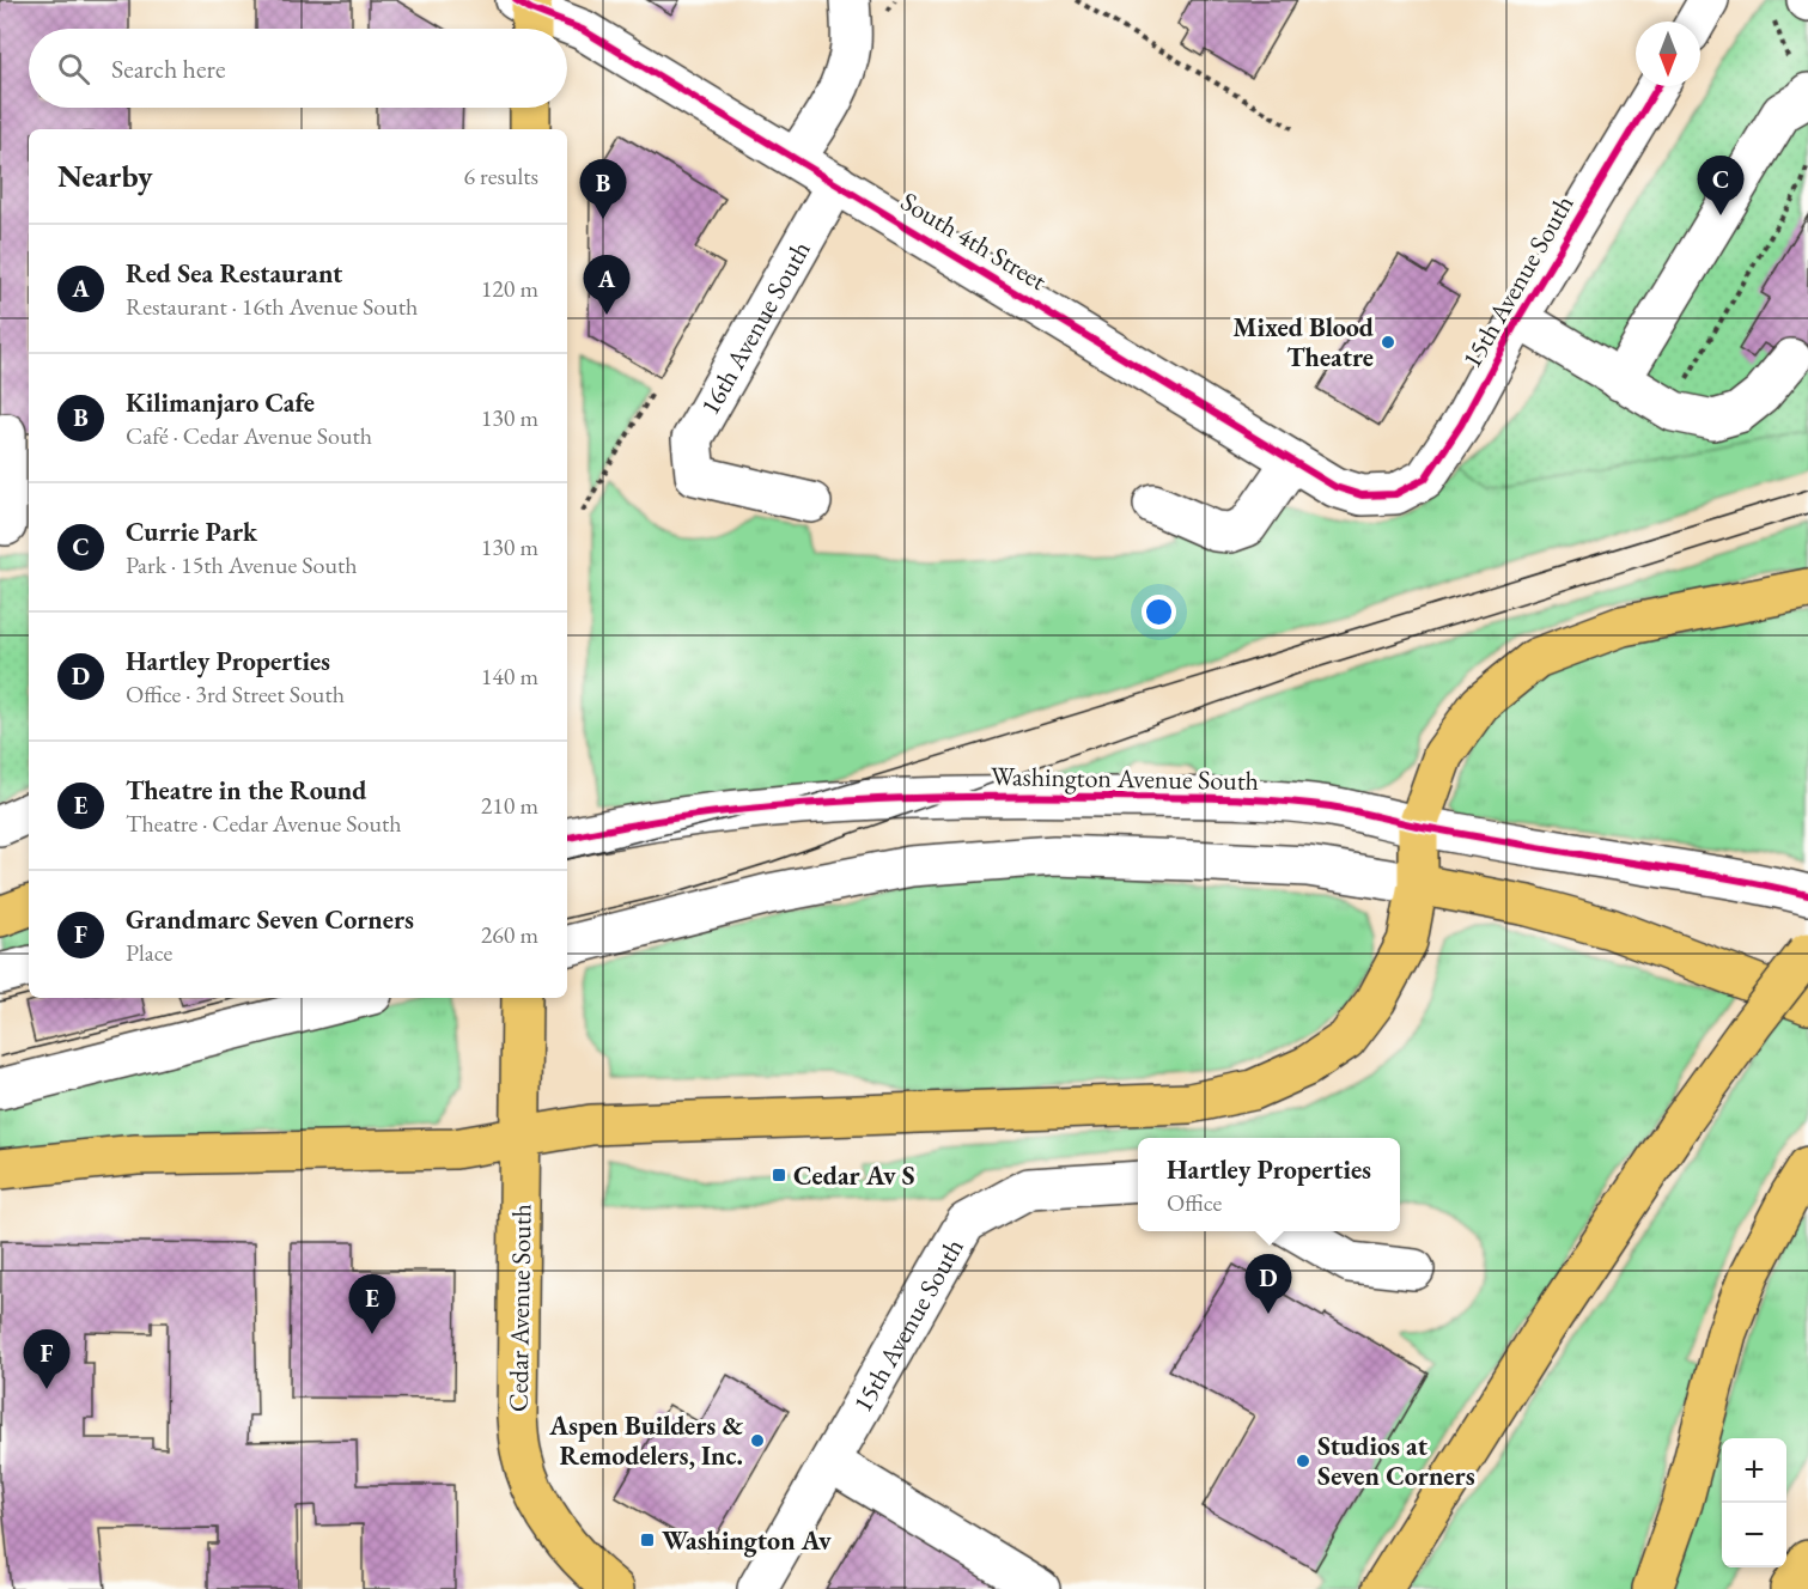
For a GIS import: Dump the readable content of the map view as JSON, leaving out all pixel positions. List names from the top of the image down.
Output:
{
  "streets": {
    "main road": ["Cedar Avenue South"],
    "street": [
      "South 4th Street",
      "15th Avenue South",
      "16th Avenue South",
      "Washington Avenue South"
    ]
  },
  "crossings": [
    ["South 4th Street", "15th Avenue South"],
    ["South 4th Street", "16th Avenue South"]
  ],
  "places": {
    "other": ["Mixed Blood Theatre", "Aspen Builders & Remodelers, Inc.", "Studios at Seven Corners"],
    "transit": ["Cedar Av S", "Washington Av"]
  },
  "north": "bottom",
  "page": {
    "search": "Search here",
    "heading": ["Nearby", "6 results"],
    "pins": [
      "C",
      "B",
      "A",
      "D",
      "E",
      "F"
    ],
    "list": [
      {
        "mark": "A",
        "name": "Red Sea Restaurant",
        "note": "Restaurant · 16th Avenue South",
        "value": "120 m"
      },
      {
        "mark": "B",
        "name": "Kilimanjaro Cafe",
        "note": "Café · Cedar Avenue South",
        "value": "130 m"
      },
      {
        "mark": "C",
        "name": "Currie Park",
        "note": "Park · 15th Avenue South",
        "value": "130 m"
      },
      {
        "mark": "D",
        "name": "Hartley Properties",
        "note": "Office · 3rd Street South",
        "value": "140 m"
      },
      {
        "mark": "E",
        "name": "Theatre in the Round",
        "note": "Theatre · Cedar Avenue South",
        "value": "210 m"
      },
      {
        "mark": "F",
        "name": "Grandmarc Seven Corners",
        "note": "Place",
        "value": "260 m"
      }
    ],
    "popup": ["Hartley Properties", "Office"],
    "map_buttons": ["+", "−"]
  }
}
